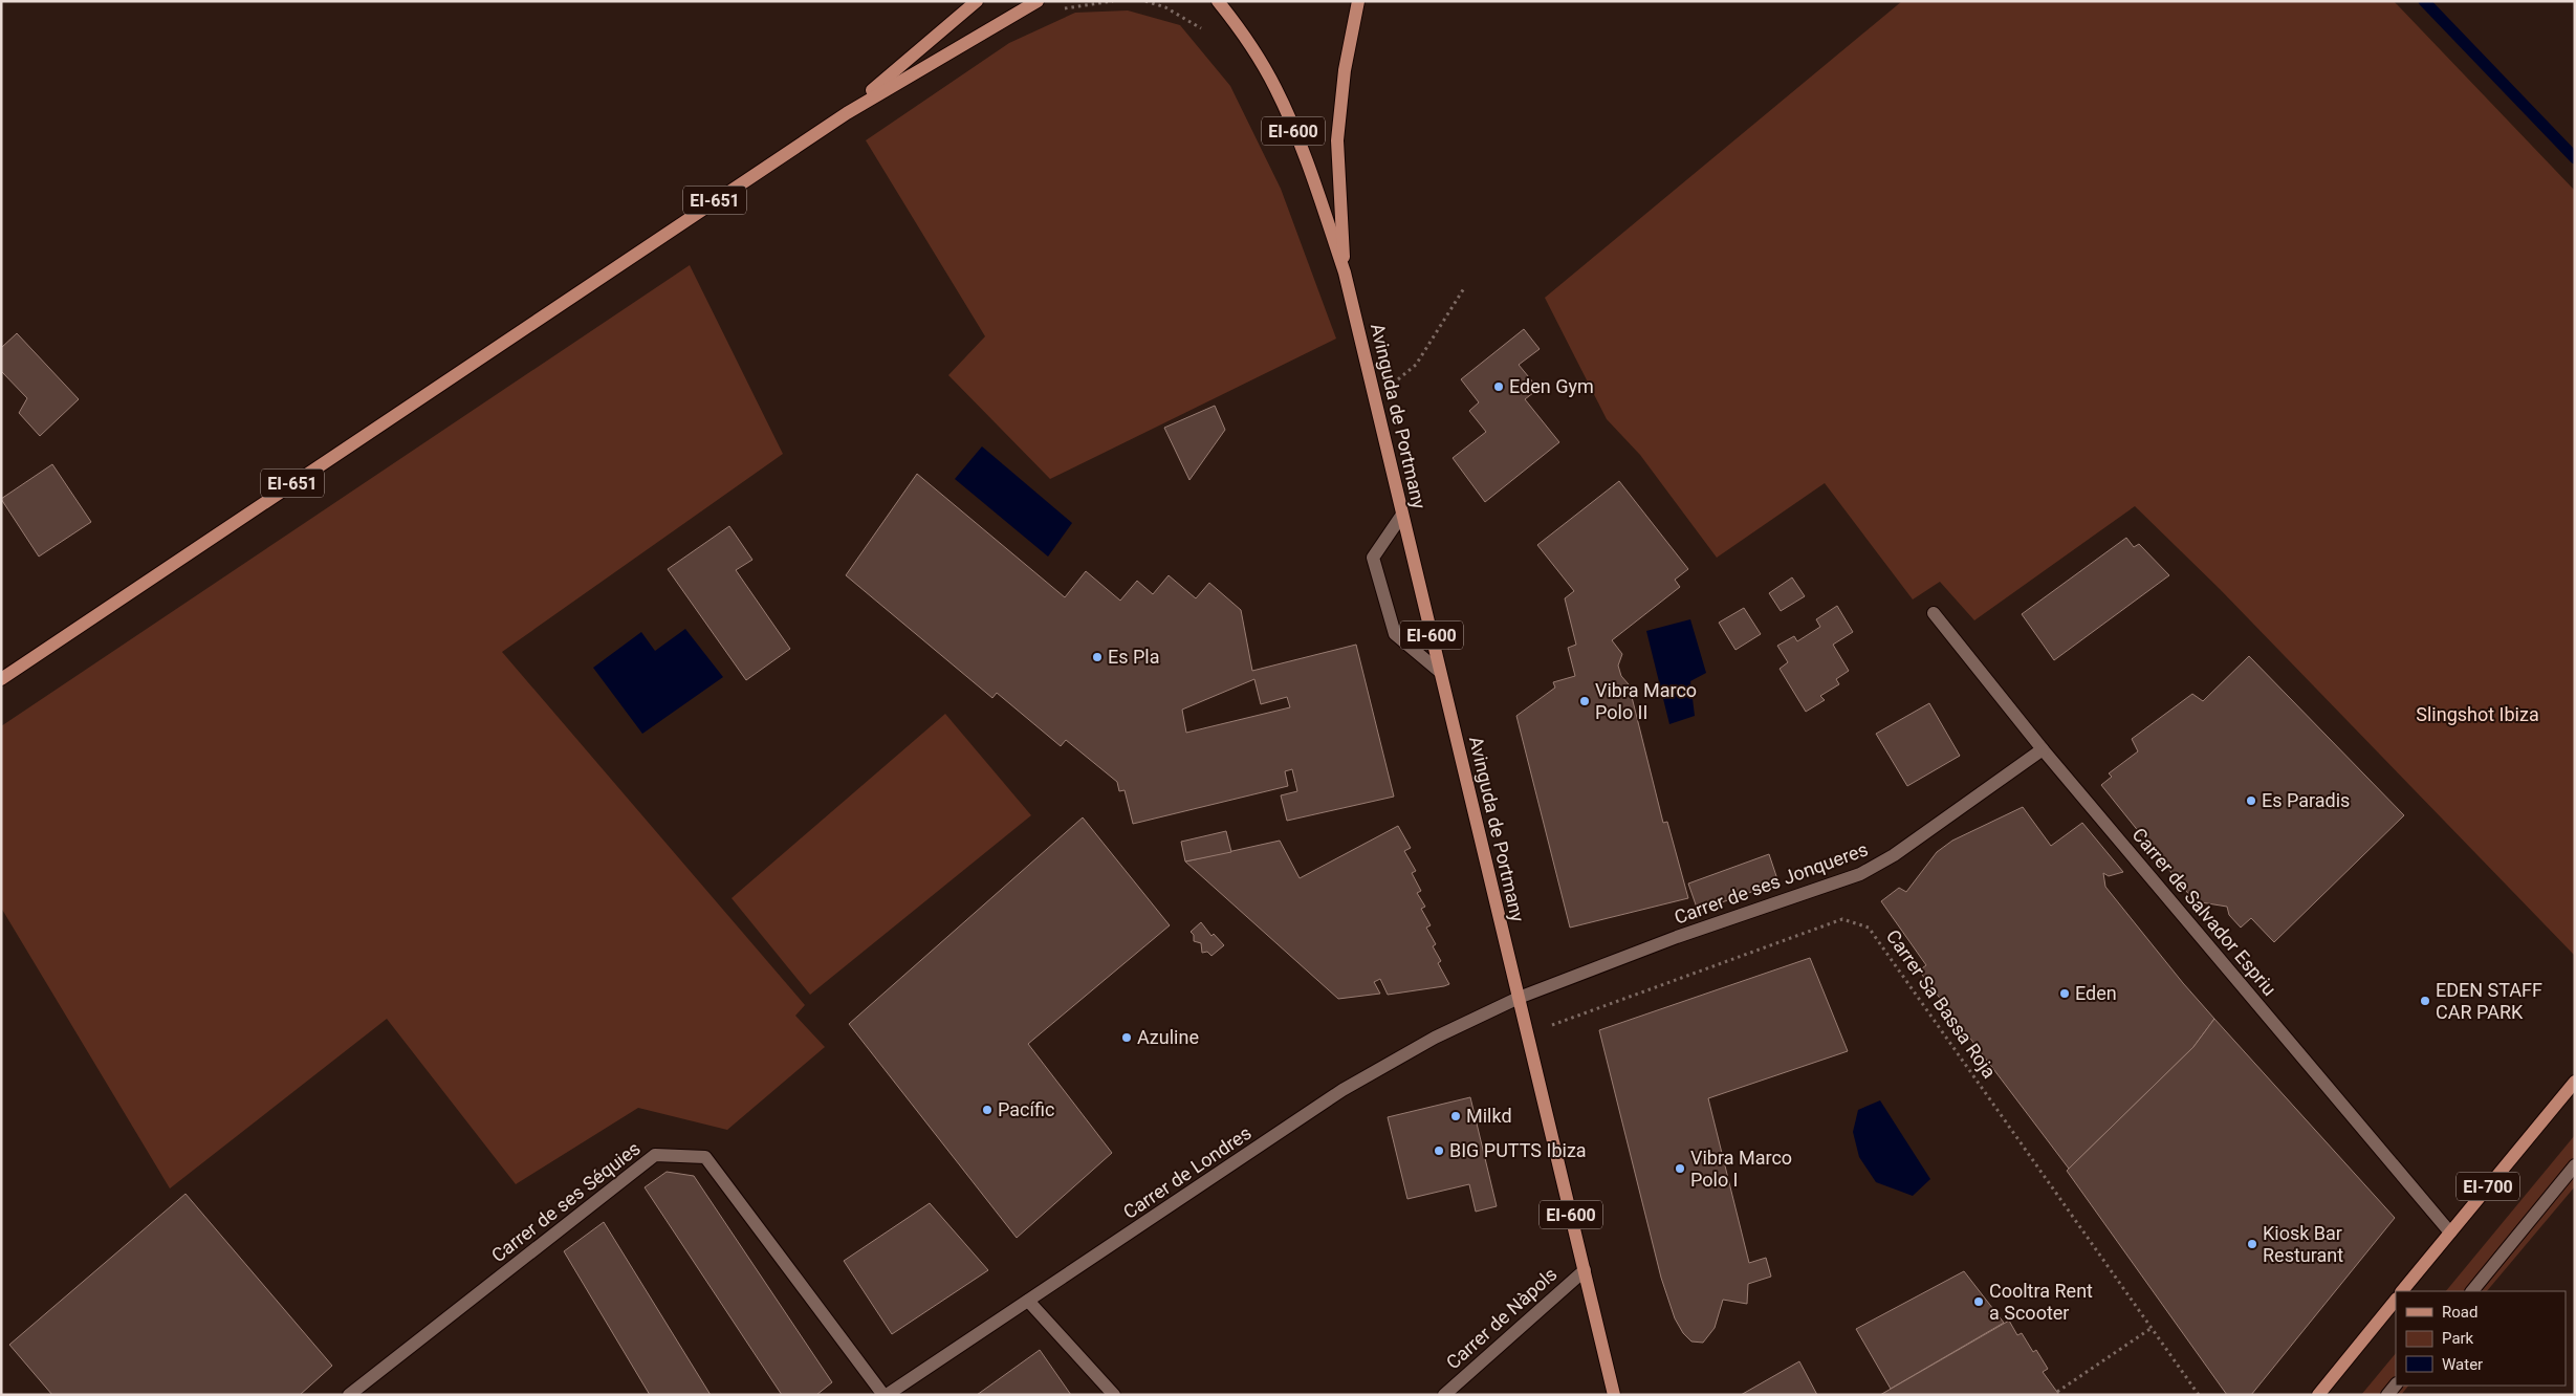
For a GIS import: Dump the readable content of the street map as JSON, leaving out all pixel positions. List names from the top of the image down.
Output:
{
  "streets": {
    "main road": [
      "EI-600",
      "EI-651",
      "Avinguda de Portmany",
      "EI-700"
    ],
    "street": [
      "Carrer de ses Jonqueres",
      "Carrer de Salvador Espriu",
      "Carrer de Londres",
      "Carrer de ses Séquies",
      "Carrer de Nàpols"
    ],
    "path": ["Carrer Sa Bassa Roja"]
  },
  "crossings": [
    ["Avinguda de Portmany", "Carrer de ses Jonqueres"],
    ["Avinguda de Portmany", "Carrer Sa Bassa Roja"],
    ["Avinguda de Portmany", "Carrer de Londres"],
    ["Avinguda de Portmany", "Carrer de Nàpols"],
    ["Carrer de ses Jonqueres", "Carrer de Salvador Espriu"],
    ["Carrer de ses Jonqueres", "Carrer de Londres"],
    ["Carrer de Salvador Espriu", "EI-700"],
    ["Carrer de Londres", "Carrer de ses Séquies"]
  ],
  "parks": ["Slingshot Ibiza"],
  "places": [
    "Eden Gym",
    "Es Pla",
    "Vibra Marco Polo II",
    "Es Paradis",
    "Eden",
    "EDEN STAFF CAR PARK",
    "Azuline",
    "Pacífic",
    "Milkd",
    "BIG PUTTS Ibiza",
    "Vibra Marco Polo I",
    "Kiosk Bar Resturant",
    "Cooltra Rent a Scooter"
  ],
  "legend": ["Road", "Park", "Water"]
}
